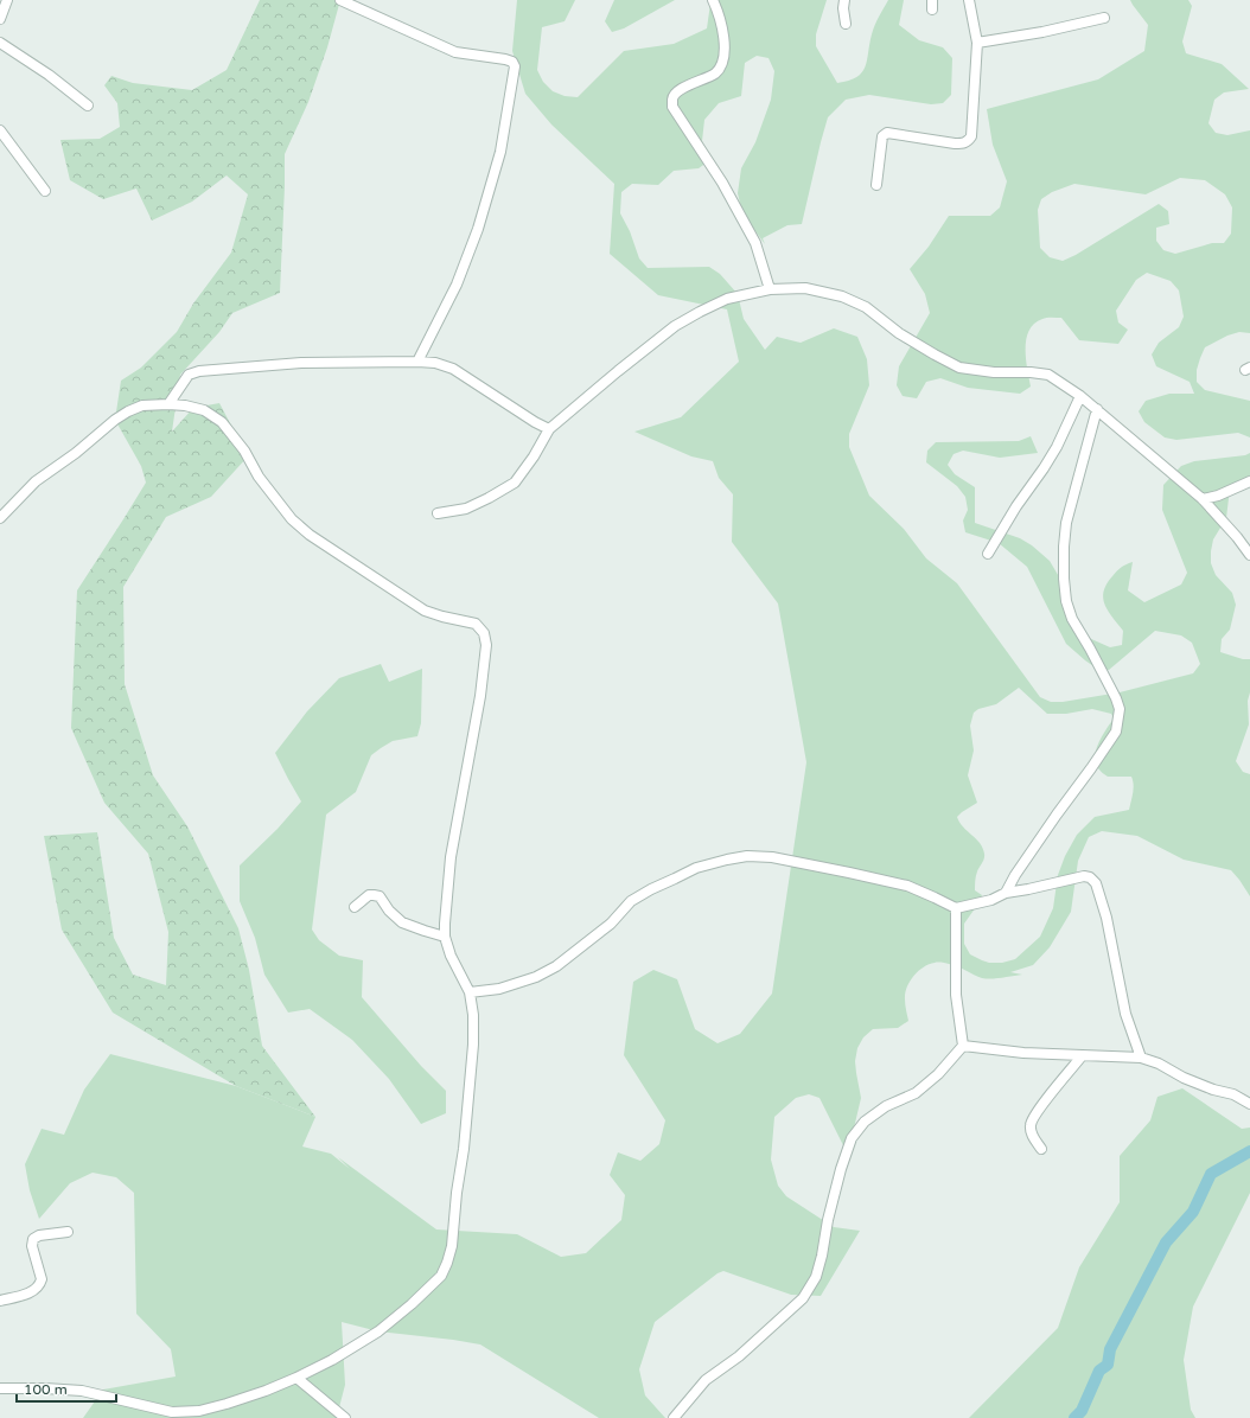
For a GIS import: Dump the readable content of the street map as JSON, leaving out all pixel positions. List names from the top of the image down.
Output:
{
  "scale_bar": "100 m"
}
